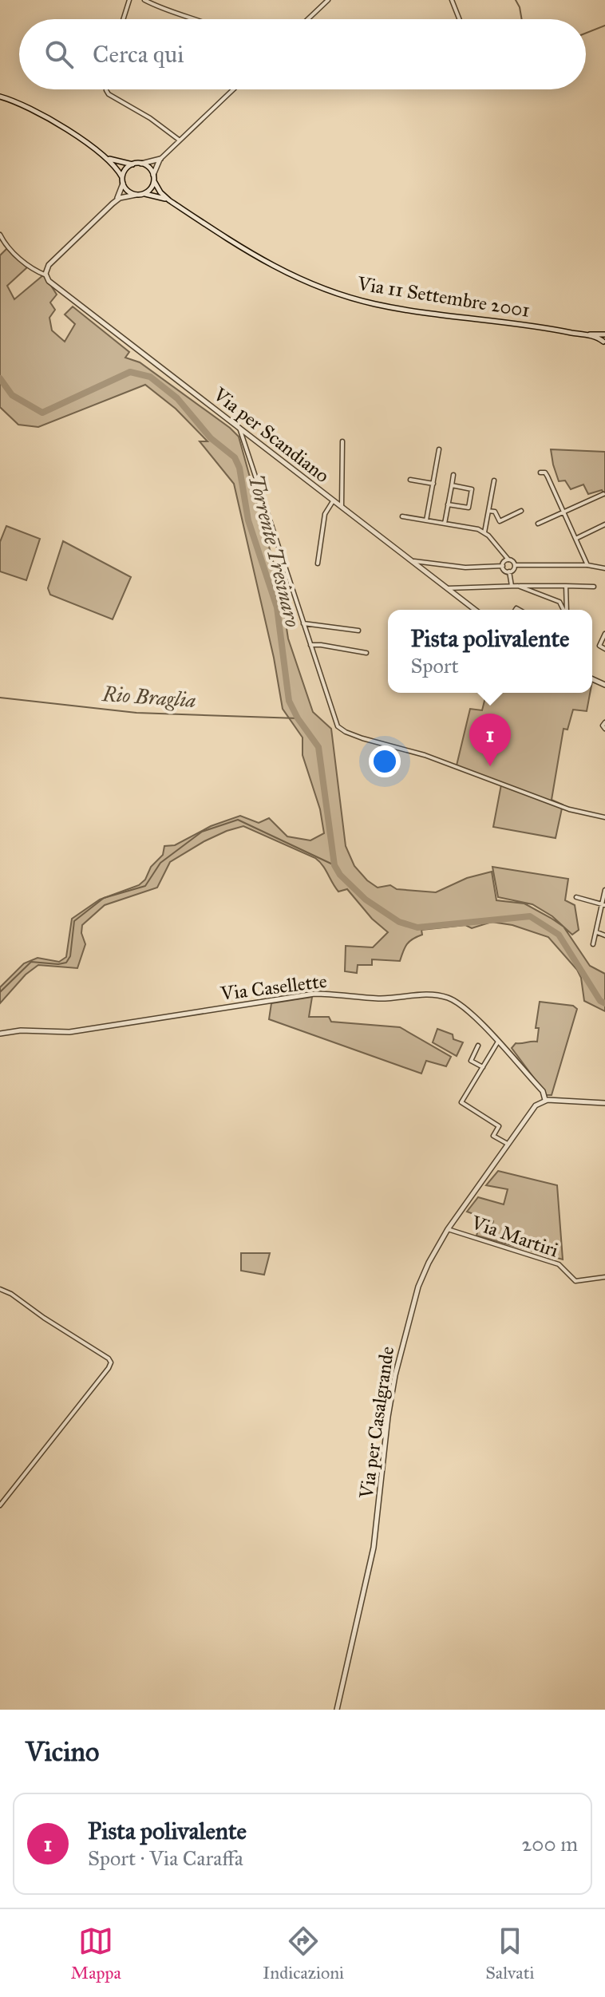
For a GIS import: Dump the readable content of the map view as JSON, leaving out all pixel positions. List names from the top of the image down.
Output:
{
  "streets": {
    "street": [
      "Via 11 Settembre 2001",
      "Via per Scandiano",
      "Via Casellette",
      "Via Martiri",
      "Via per Casalgrande"
    ]
  },
  "crossings": [
    ["Via Casellette", "Via per Casalgrande"],
    ["Via Martiri", "Via per Casalgrande"]
  ],
  "water": ["Torrente Tresinaro", "Rio Braglia"],
  "page": {
    "search": "Cerca qui",
    "popup": ["Pista polivalente", "Sport"],
    "pins": "1",
    "heading": "Vicino",
    "list": [
      {
        "mark": "1",
        "name": "Pista polivalente",
        "note": "Sport · Via Caraffa",
        "value": "200 m"
      }
    ],
    "nav": ["Mappa", "Indicazioni", "Salvati"]
  }
}
